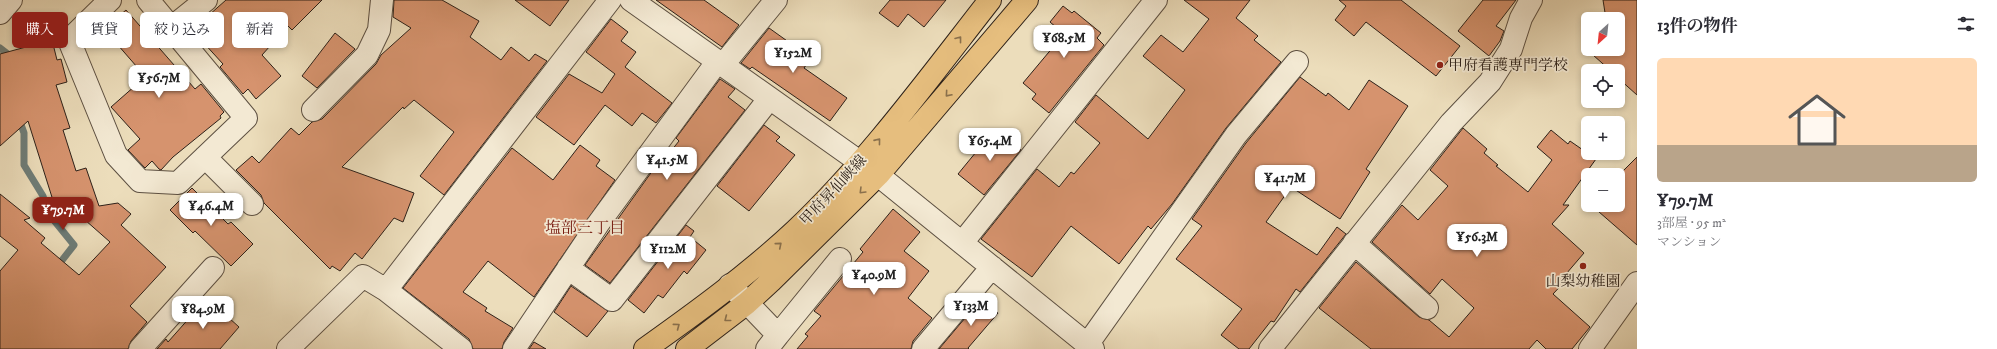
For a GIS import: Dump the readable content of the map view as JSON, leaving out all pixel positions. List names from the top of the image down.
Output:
{
  "streets": {
    "main road": ["甲府昇仙峡線"]
  },
  "districts": ["塩部三丁目"],
  "places": ["甲府看護専門学校", "山梨幼稚園"],
  "north": "bottom left",
  "page": {
    "heading": "13件の物件",
    "map_buttons": ["+", "−"],
    "chip": [
      "購入",
      "賃貸",
      "絞り込み",
      "新着"
    ],
    "price": [
      "¥68.5M",
      "¥152M",
      "¥56.7M",
      "¥65.4M",
      "¥41.5M",
      "¥41.7M",
      "¥46.4M",
      "¥79.7M",
      "¥56.3M",
      "¥112M",
      "¥40.9M",
      "¥133M",
      "¥84.9M"
    ],
    "list": [
      {
        "name": "¥79.7M",
        "note": "3部屋 · 95 m² · マンション"
      }
    ]
  }
}
